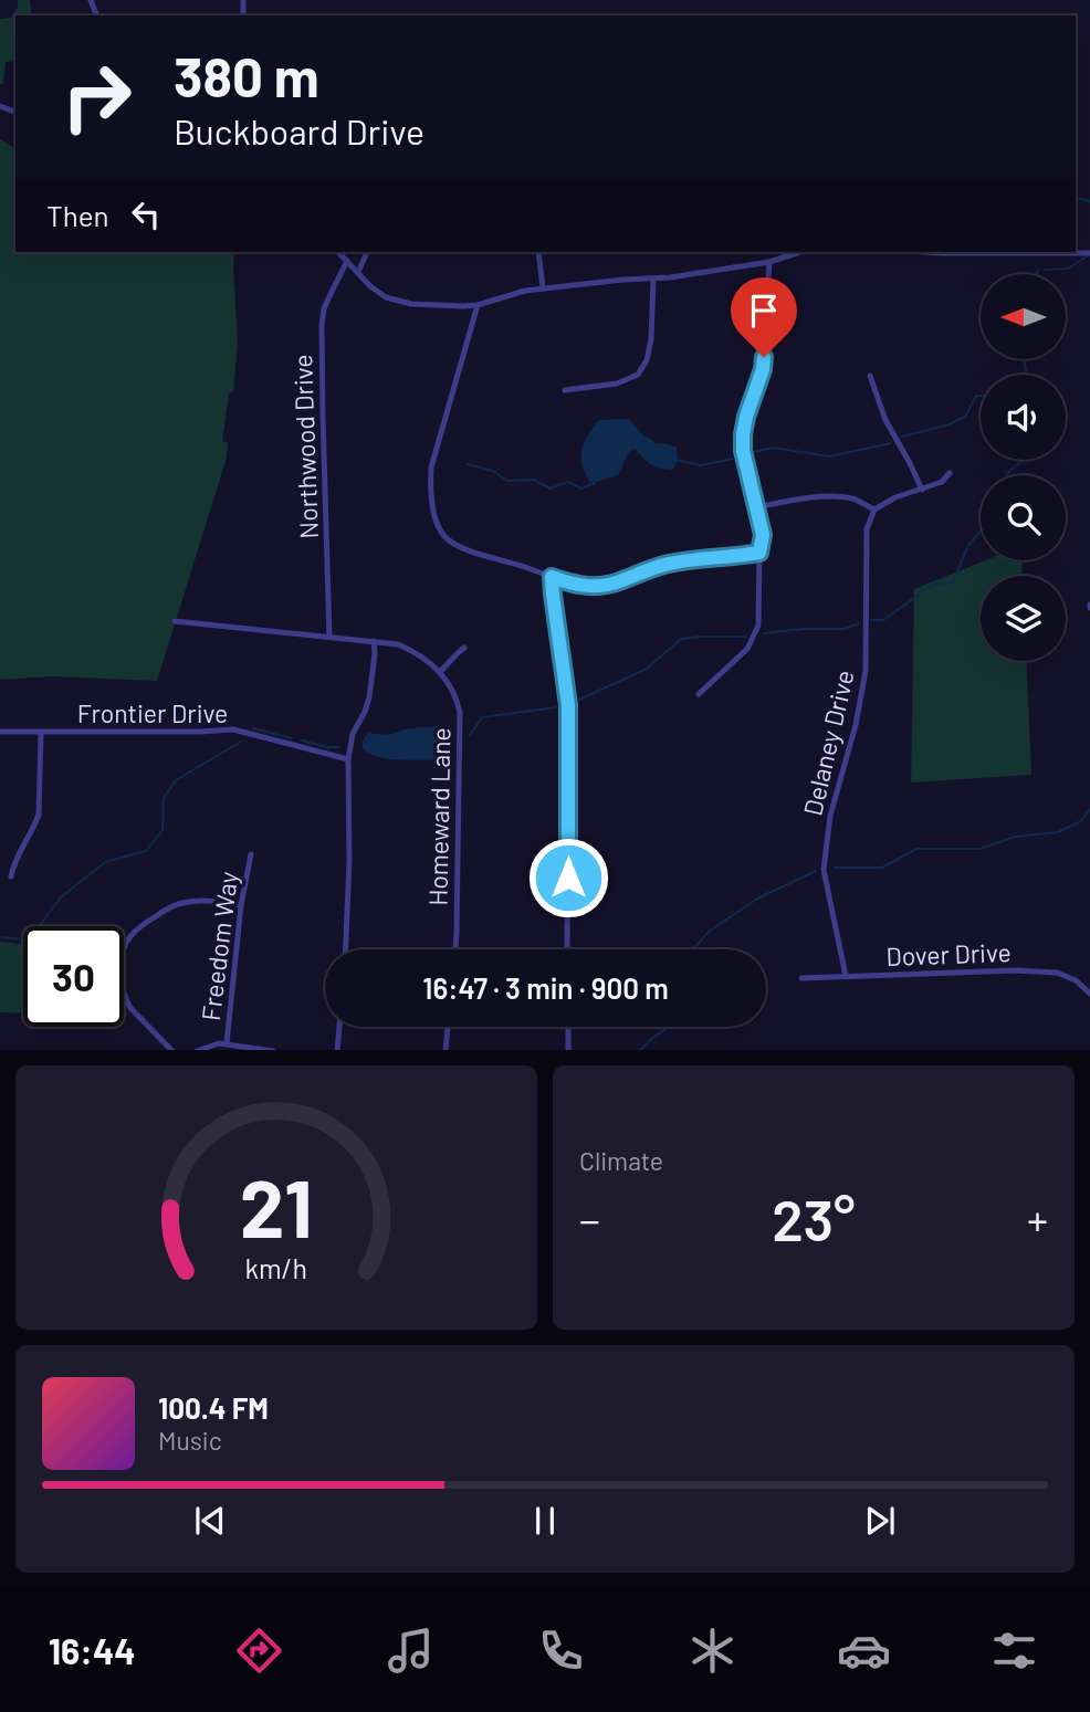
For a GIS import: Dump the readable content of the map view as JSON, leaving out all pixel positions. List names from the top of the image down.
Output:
{
  "streets": {
    "street": [
      "Northwood Drive",
      "Frontier Drive",
      "Delaney Drive",
      "Homeward Lane",
      "Freedom Way",
      "Dover Drive"
    ]
  },
  "crossings": [
    ["Northwood Drive", "Homeward Lane"],
    ["Delaney Drive", "Dover Drive"]
  ],
  "north": "left",
  "page": {
    "turn": ["380 m", "Buckboard Drive"],
    "then": "Then",
    "limit": "30",
    "trip": "16:47 · 3 min · 900 m",
    "tile": "Climate",
    "heat": ["−", "23°", "+"],
    "song": ["100.4 FM", "Music"],
    "tabs": "16:44",
    "gauge": ["21", "km/h"]
  }
}
